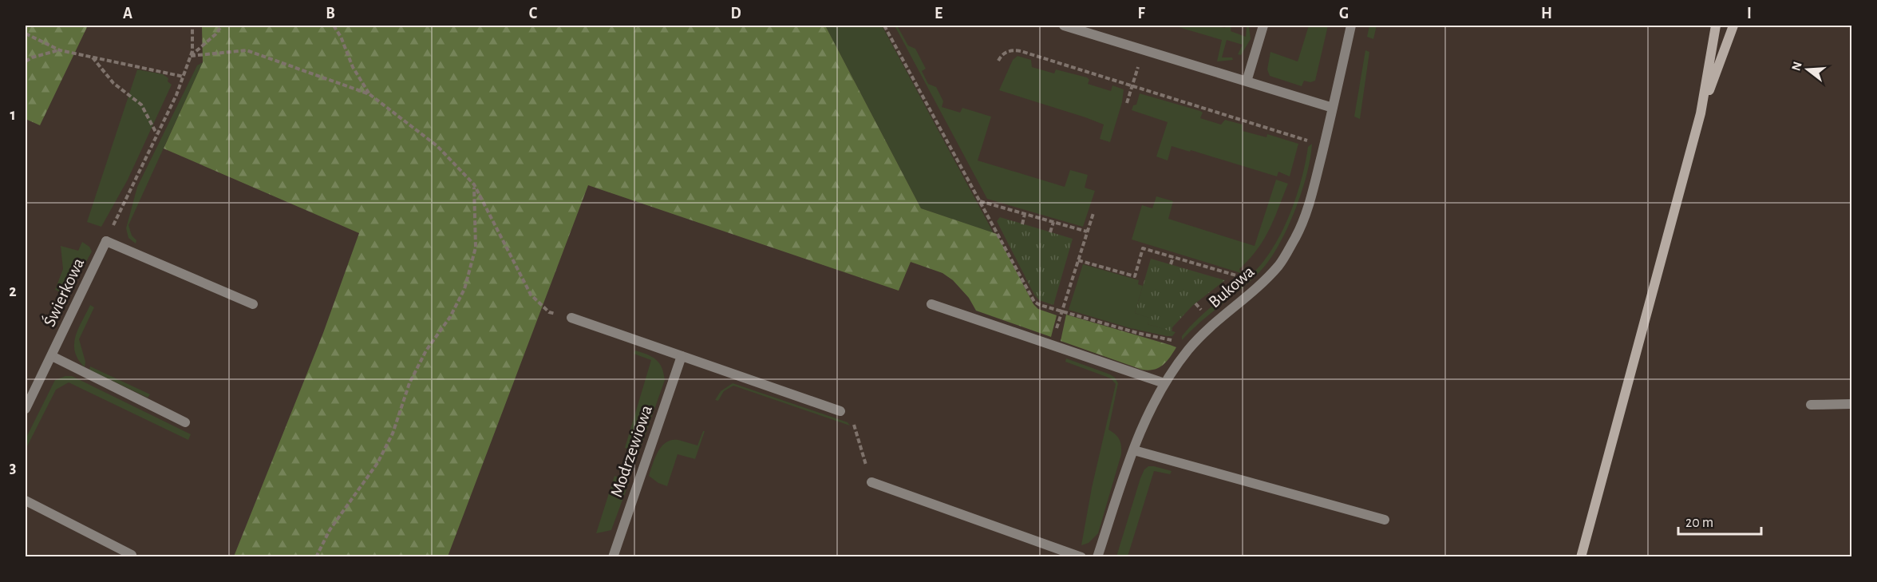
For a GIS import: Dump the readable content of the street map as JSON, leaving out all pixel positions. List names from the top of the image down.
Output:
{
  "streets": {
    "street": ["Bukowa", "Świerkowa", "Modrzewiowa"]
  },
  "scale_bar": "20 m",
  "north": "left",
  "grid": {
    "columns": [
      "A",
      "B",
      "C",
      "D",
      "E",
      "F",
      "G",
      "H",
      "I"
    ],
    "rows": ["1", "2", "3"]
  }
}
